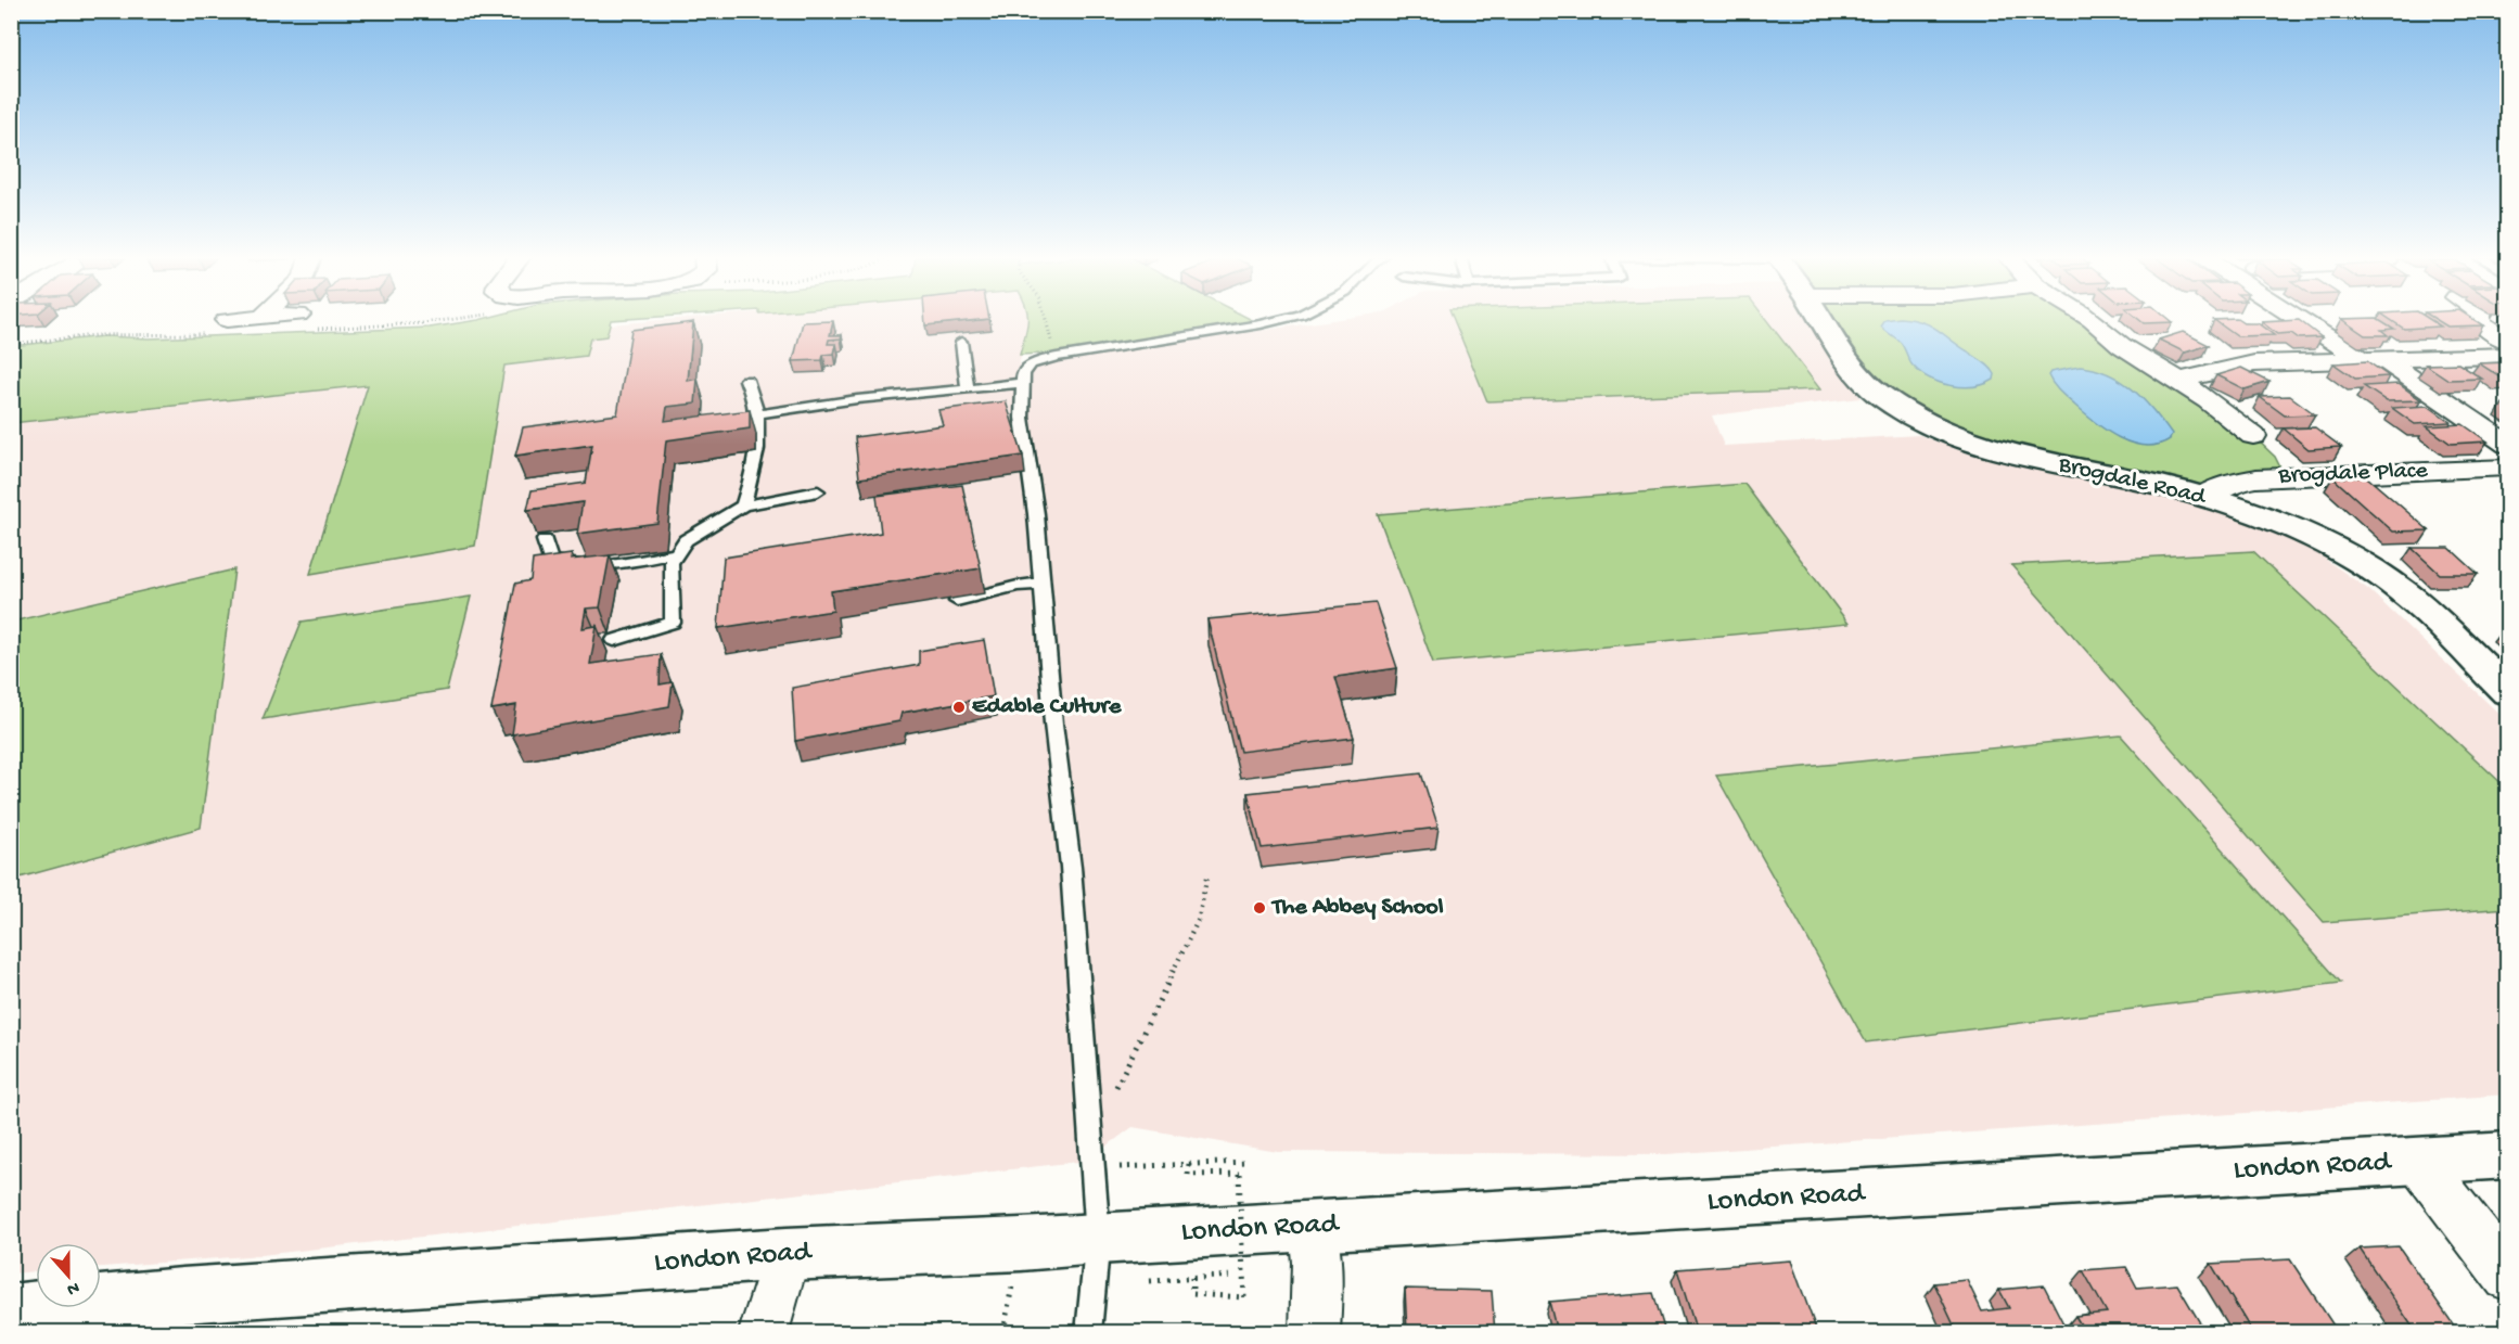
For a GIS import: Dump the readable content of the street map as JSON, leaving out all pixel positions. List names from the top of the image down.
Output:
{
  "streets": {
    "main road": ["Brogdale Road", "London Road"],
    "street": ["Brogdale Place"]
  },
  "crossings": [
    ["Brogdale Place", "Brogdale Road"]
  ],
  "places": ["Edable Culture", "The Abbey School"],
  "north": "bottom"
}
